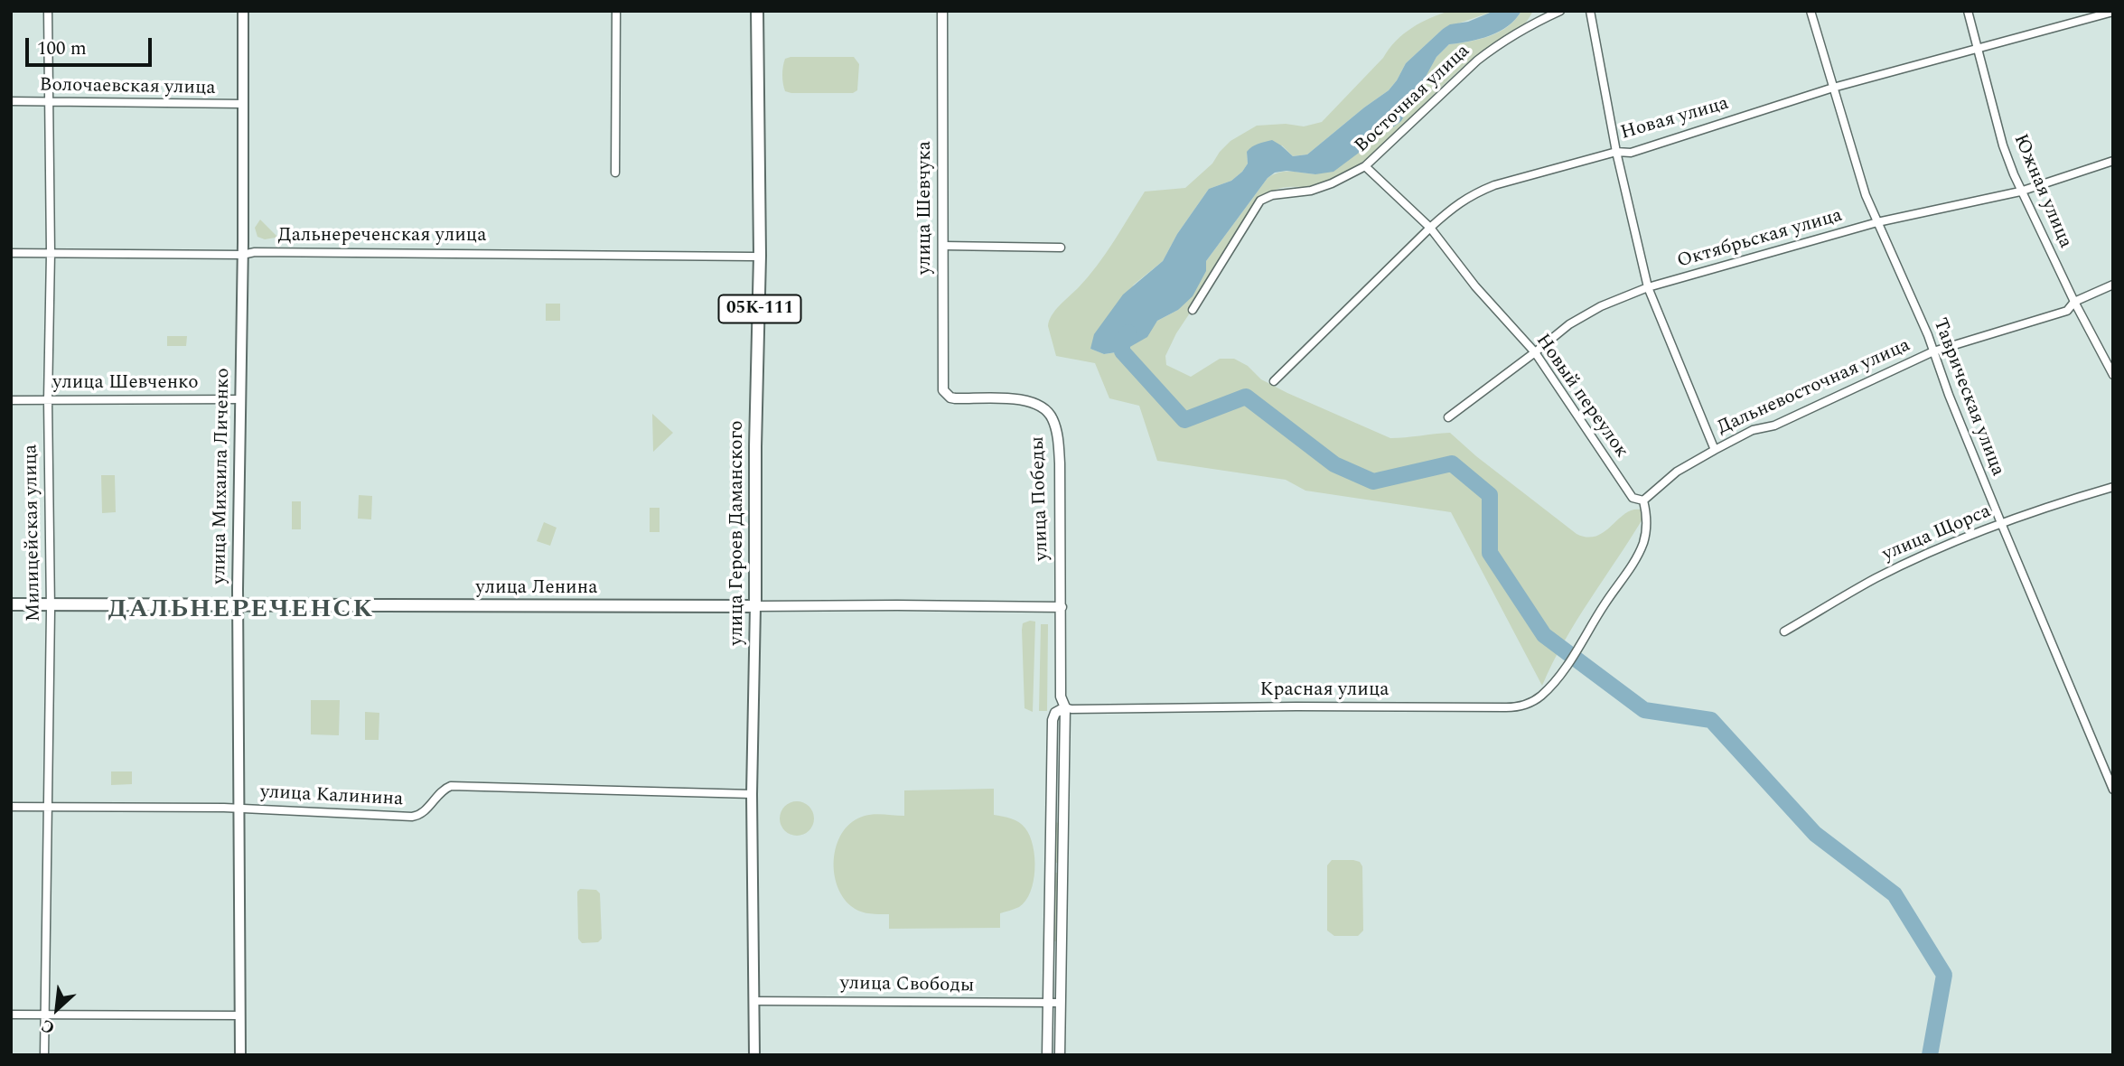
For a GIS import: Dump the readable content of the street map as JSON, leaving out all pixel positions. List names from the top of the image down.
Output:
{
  "streets": {
    "main road": [
      "05К-111",
      "улица Михаила Личенко",
      "улица Героев Даманского",
      "улица Ленина"
    ],
    "street": [
      "Волочаевская улица",
      "Восточная улица",
      "Новая улица",
      "Южная улица",
      "улица Шевчука",
      "Дальнереченская улица",
      "Октябрьская улица",
      "улица Шевченко",
      "Дальневосточная улица",
      "Новый переулок",
      "Таврическая улица",
      "улица Победы",
      "Милицейская улица",
      "улица Щорса",
      "Красная улица",
      "улица Калинина",
      "улица Свободы"
    ]
  },
  "crossings": [
    ["Волочаевская улица", "улица Михаила Личенко"],
    ["Волочаевская улица", "Милицейская улица"],
    ["Восточная улица", "Новый переулок"],
    ["Новая улица", "Южная улица"],
    ["Новая улица", "Новый переулок"],
    ["Новая улица", "Таврическая улица"],
    ["Южная улица", "Октябрьская улица"],
    ["Южная улица", "Дальневосточная улица"],
    ["улица Шевчука", "улица Победы"],
    ["Дальнереченская улица", "улица Михаила Личенко"],
    ["Дальнереченская улица", "Милицейская улица"],
    ["Октябрьская улица", "Новый переулок"],
    ["Октябрьская улица", "Таврическая улица"],
    ["улица Шевченко", "улица Михаила Личенко"],
    ["улица Шевченко", "Милицейская улица"],
    ["Дальневосточная улица", "Новый переулок"],
    ["Дальневосточная улица", "Таврическая улица"],
    ["Дальневосточная улица", "Красная улица"],
    ["Новый переулок", "Красная улица"],
    ["Таврическая улица", "улица Щорса"],
    ["улица Михаила Личенко", "улица Ленина"],
    ["улица Михаила Личенко", "улица Калинина"],
    ["улица Победы", "улица Ленина"],
    ["улица Победы", "Красная улица"],
    ["улица Победы", "улица Свободы"],
    ["Милицейская улица", "улица Ленина"],
    ["Милицейская улица", "улица Калинина"],
    ["улица Героев Даманского", "улица Ленина"],
    ["улица Героев Даманского", "улица Калинина"],
    ["улица Героев Даманского", "улица Свободы"]
  ],
  "districts": ["ДАЛЬНЕРЕЧЕНСК"],
  "scale_bar": "100 m",
  "north": "bottom left"
}
